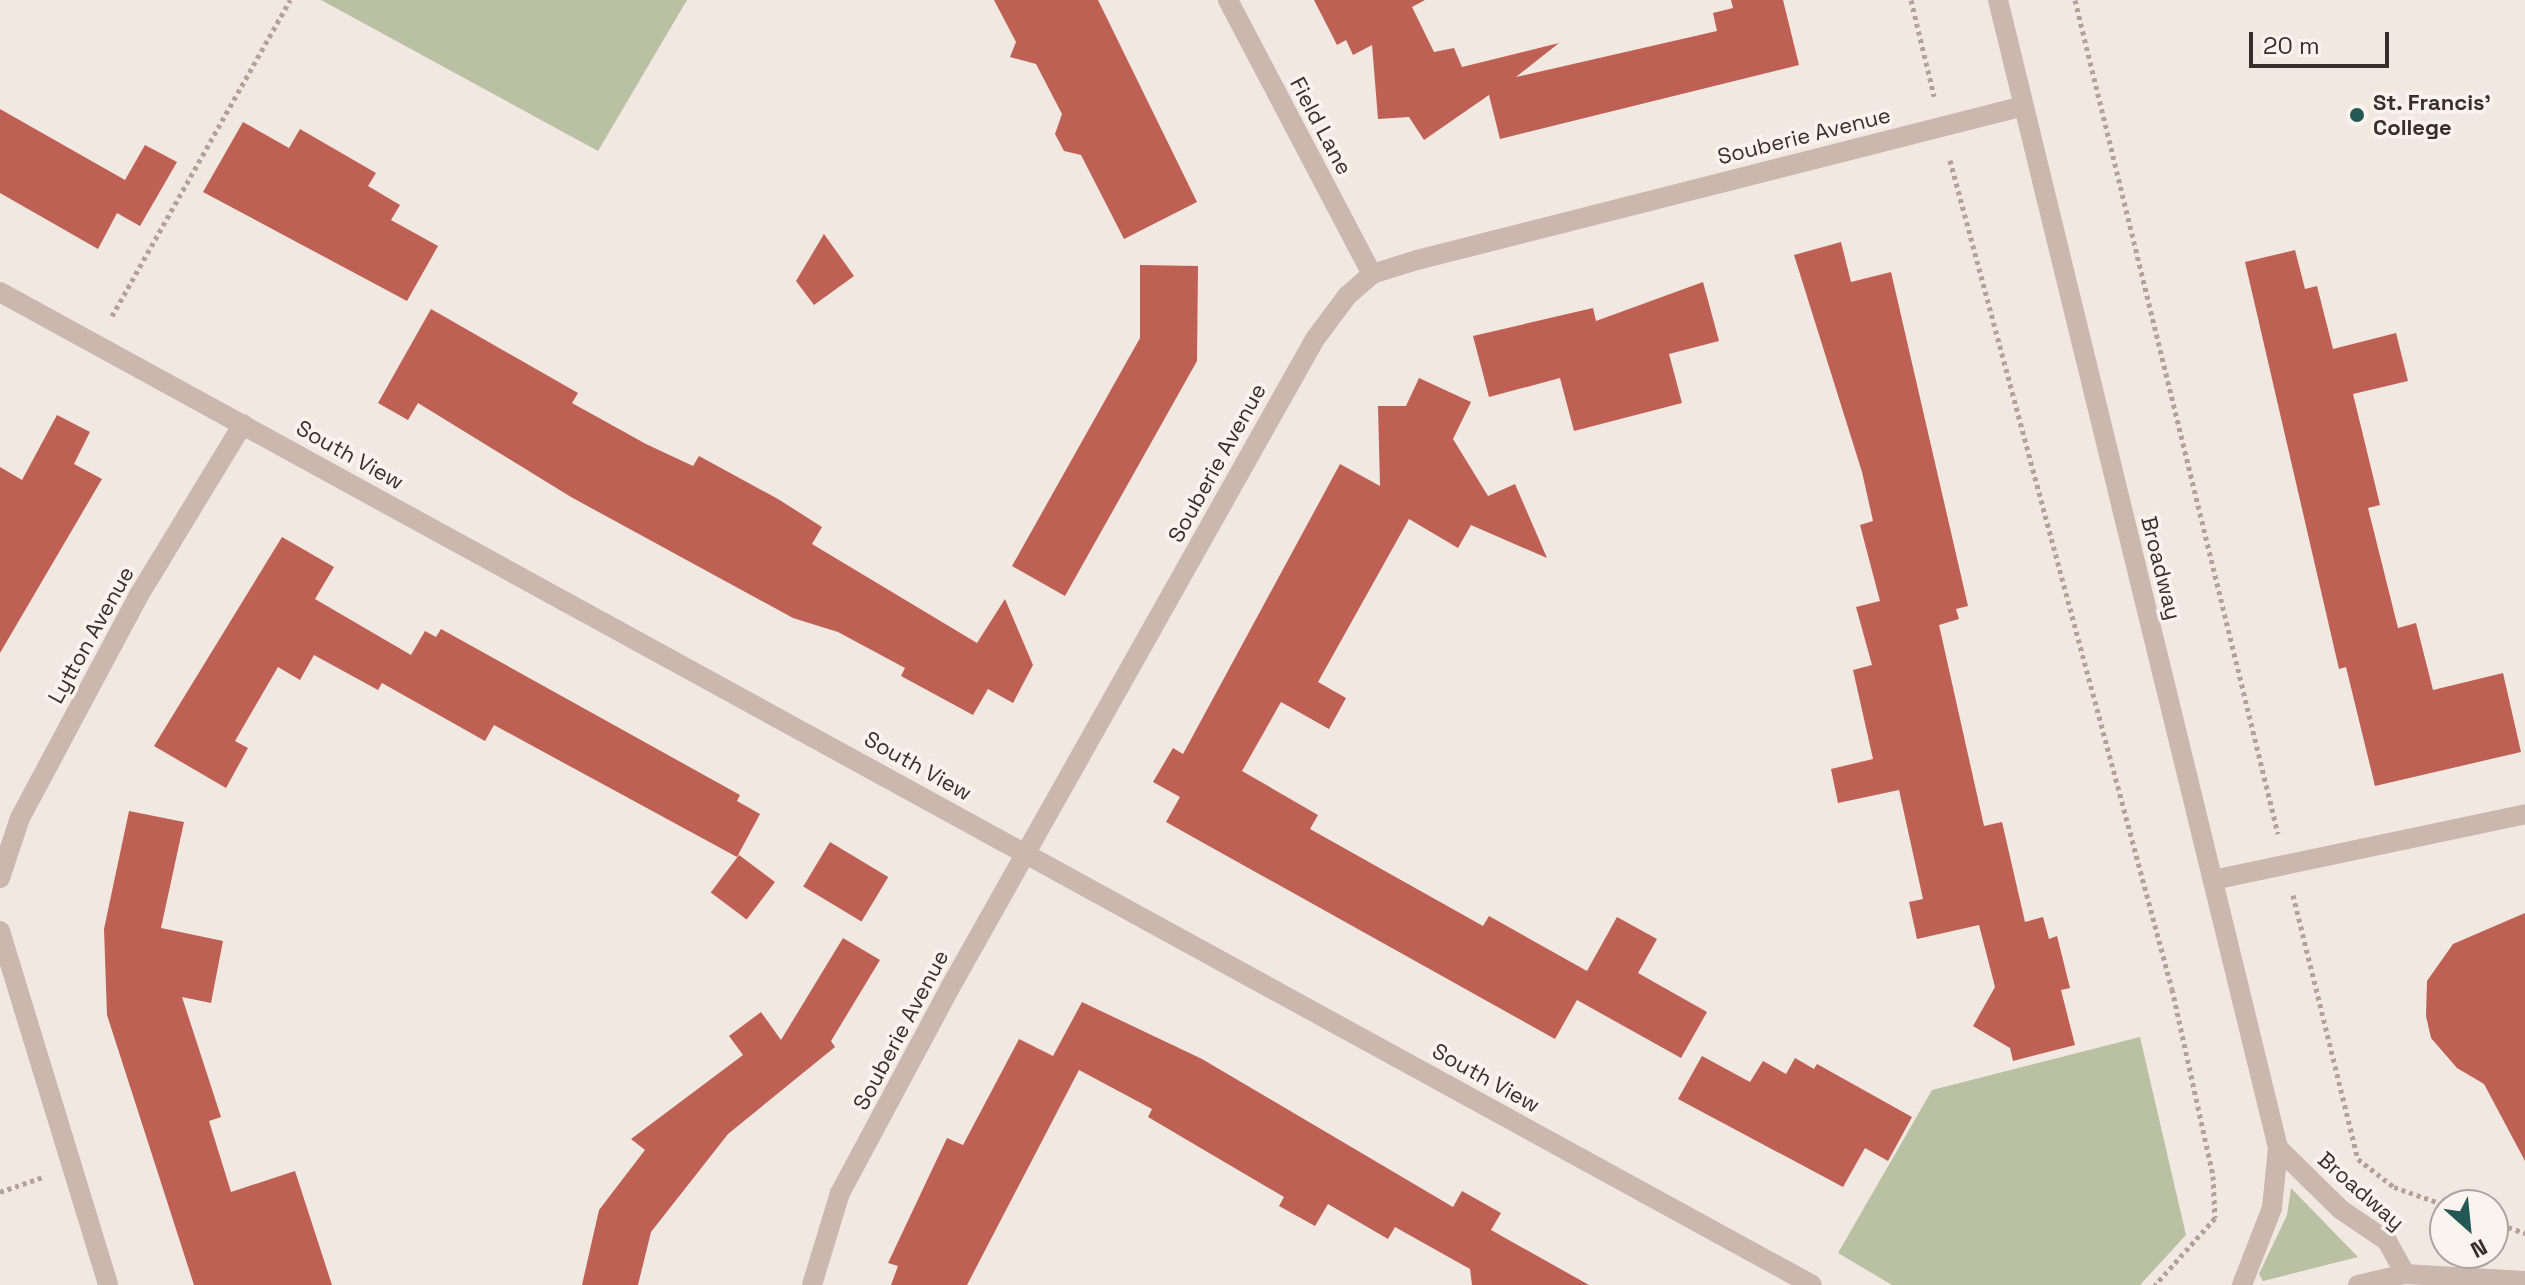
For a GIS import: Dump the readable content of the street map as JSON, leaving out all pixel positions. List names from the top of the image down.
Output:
{
  "streets": {
    "street": [
      "Field Lane",
      "Souberie Avenue",
      "South View",
      "Broadway",
      "Lytton Avenue"
    ]
  },
  "crossings": [
    ["Field Lane", "Souberie Avenue"],
    ["Souberie Avenue", "South View"],
    ["Souberie Avenue", "Broadway"],
    ["South View", "Lytton Avenue"]
  ],
  "places": ["St. Francis' College"],
  "scale_bar": "20 m",
  "north": "bottom right"
}
